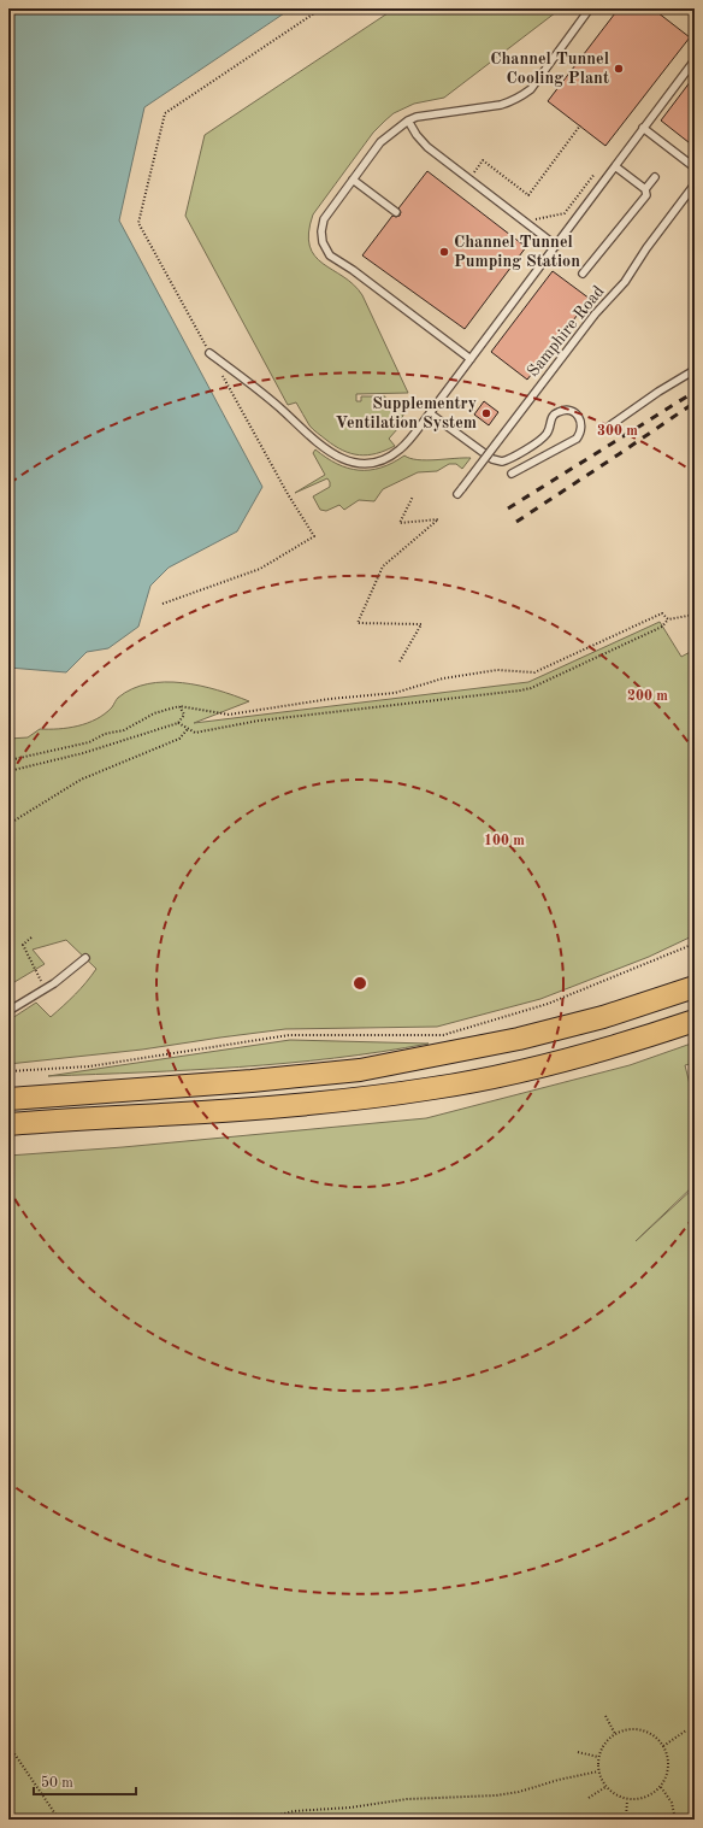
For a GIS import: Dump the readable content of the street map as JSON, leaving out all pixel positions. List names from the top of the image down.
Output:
{
  "streets": {
    "lane": ["Samphire Road"]
  },
  "places": ["Channel Tunnel Cooling Plant", "Channel Tunnel Pumping Station", "Supplementry Ventilation System"],
  "scale_bar": "50 m",
  "rings": ["300 m", "200 m", "100 m"]
}
